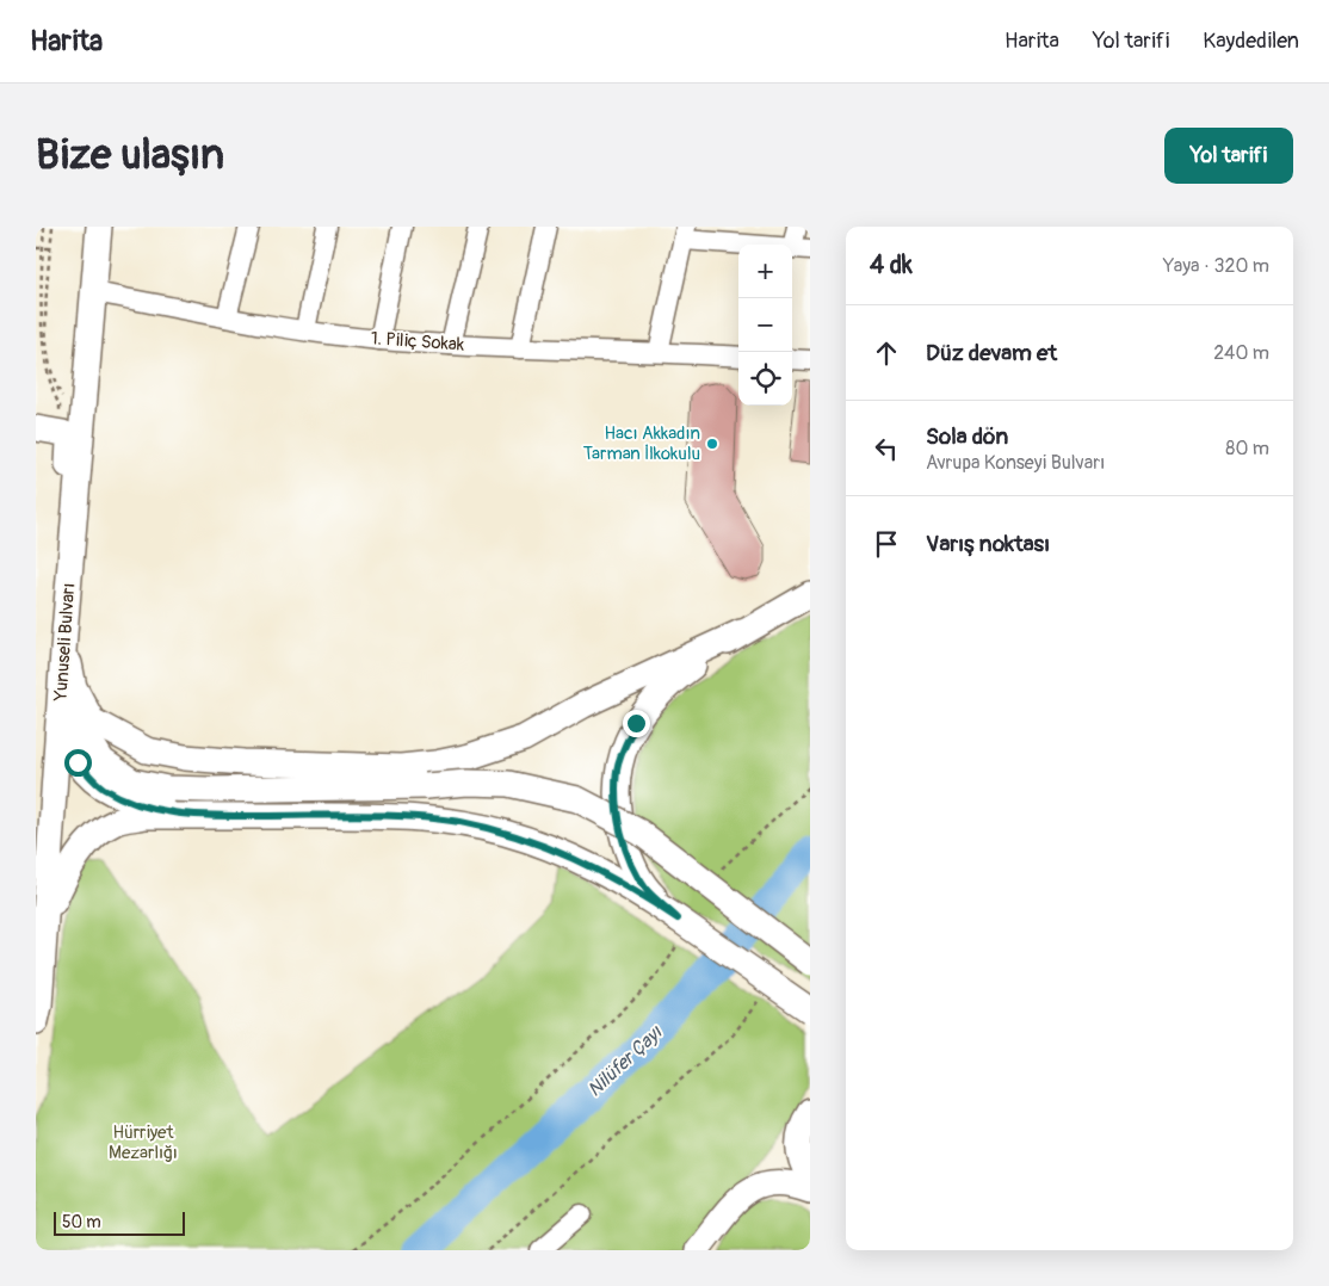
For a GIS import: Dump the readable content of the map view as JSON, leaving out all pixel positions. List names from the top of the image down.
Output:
{
  "streets": {
    "main road": ["Yunuseli Bulvarı"],
    "street": ["1. Piliç Sokak"]
  },
  "crossings": [
    ["1. Piliç Sokak", "Yunuseli Bulvarı"]
  ],
  "water": ["Nilüfer Çayı"],
  "parks": ["Hürriyet Mezarlığı"],
  "places": ["Hacı Akkadın Tarman İlkokulu"],
  "scale_bar": "50 m",
  "page": {
    "header": "Harita",
    "nav": ["Harita", "Yol tarifi", "Kaydedilen"],
    "buttons": "Yol tarifi",
    "title": "Bize ulaşın",
    "heading": ["4 dk", "Yaya · 320 m"],
    "map_buttons": ["+", "−"],
    "list": [
      ["Düz devam et", "240 m"],
      ["Sola dön", "Avrupa Konseyi Bulvarı", "80 m"],
      "Varış noktası"
    ],
    "scale": "50 m"
  }
}
